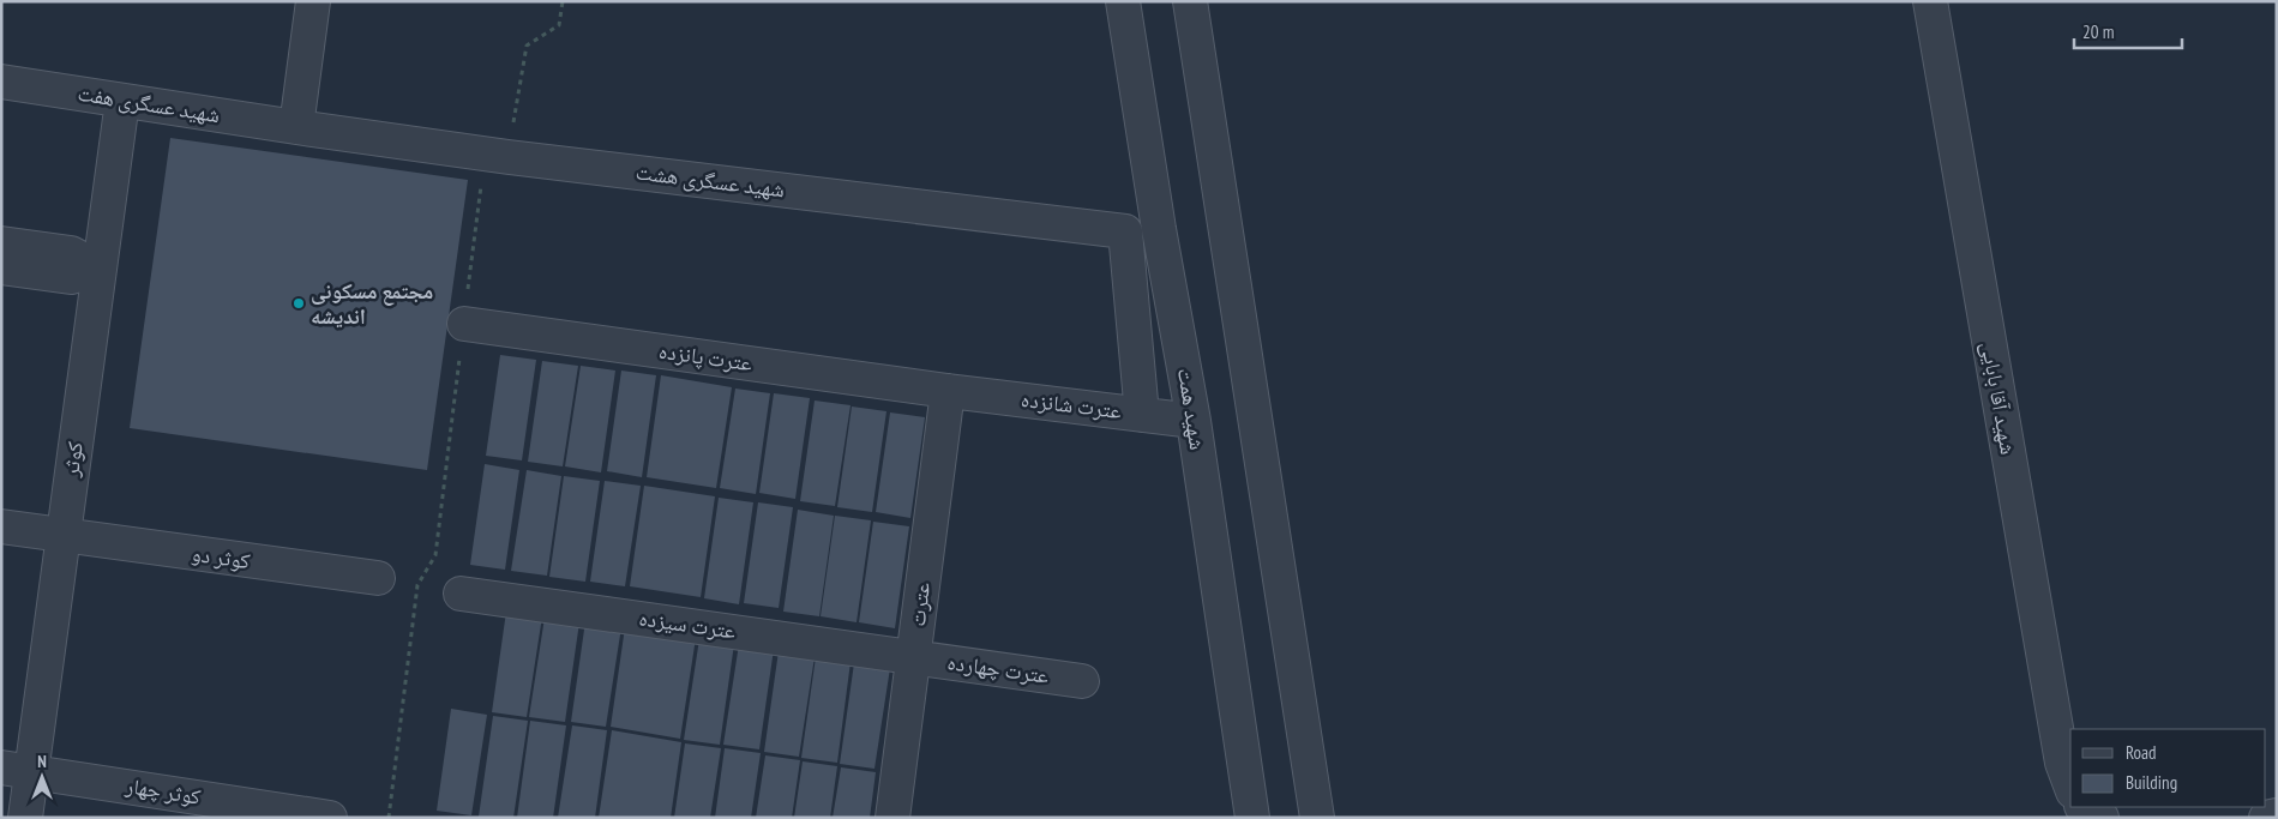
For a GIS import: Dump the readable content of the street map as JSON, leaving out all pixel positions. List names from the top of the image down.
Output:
{
  "streets": {
    "street": [
      "شهید عسگری هفت",
      "شهید عسگری هشت",
      "عترت پانزده",
      "شهید آقا بابایی",
      "عترت شانزده",
      "شهید همت",
      "کوثر",
      "کوثر دو",
      "عترت",
      "عترت سیزده",
      "عترت چهارده",
      "کوثر چهار"
    ]
  },
  "crossings": [
    ["شهید عسگری هفت", "شهید عسگری هشت"],
    ["شهید عسگری هفت", "کوثر"],
    ["شهید عسگری هشت", "عترت شانزده"],
    ["عترت پانزده", "عترت شانزده"],
    ["عترت پانزده", "عترت"],
    ["عترت شانزده", "شهید همت"],
    ["عترت شانزده", "عترت"],
    ["کوثر", "کوثر دو"],
    ["کوثر", "کوثر چهار"],
    ["عترت", "عترت سیزده"],
    ["عترت", "عترت چهارده"],
    ["عترت سیزده", "عترت چهارده"]
  ],
  "places": ["مجتمع مسکونی اندیشه"],
  "legend": ["Road", "Building"],
  "scale_bar": "20 m",
  "north": "top"
}
